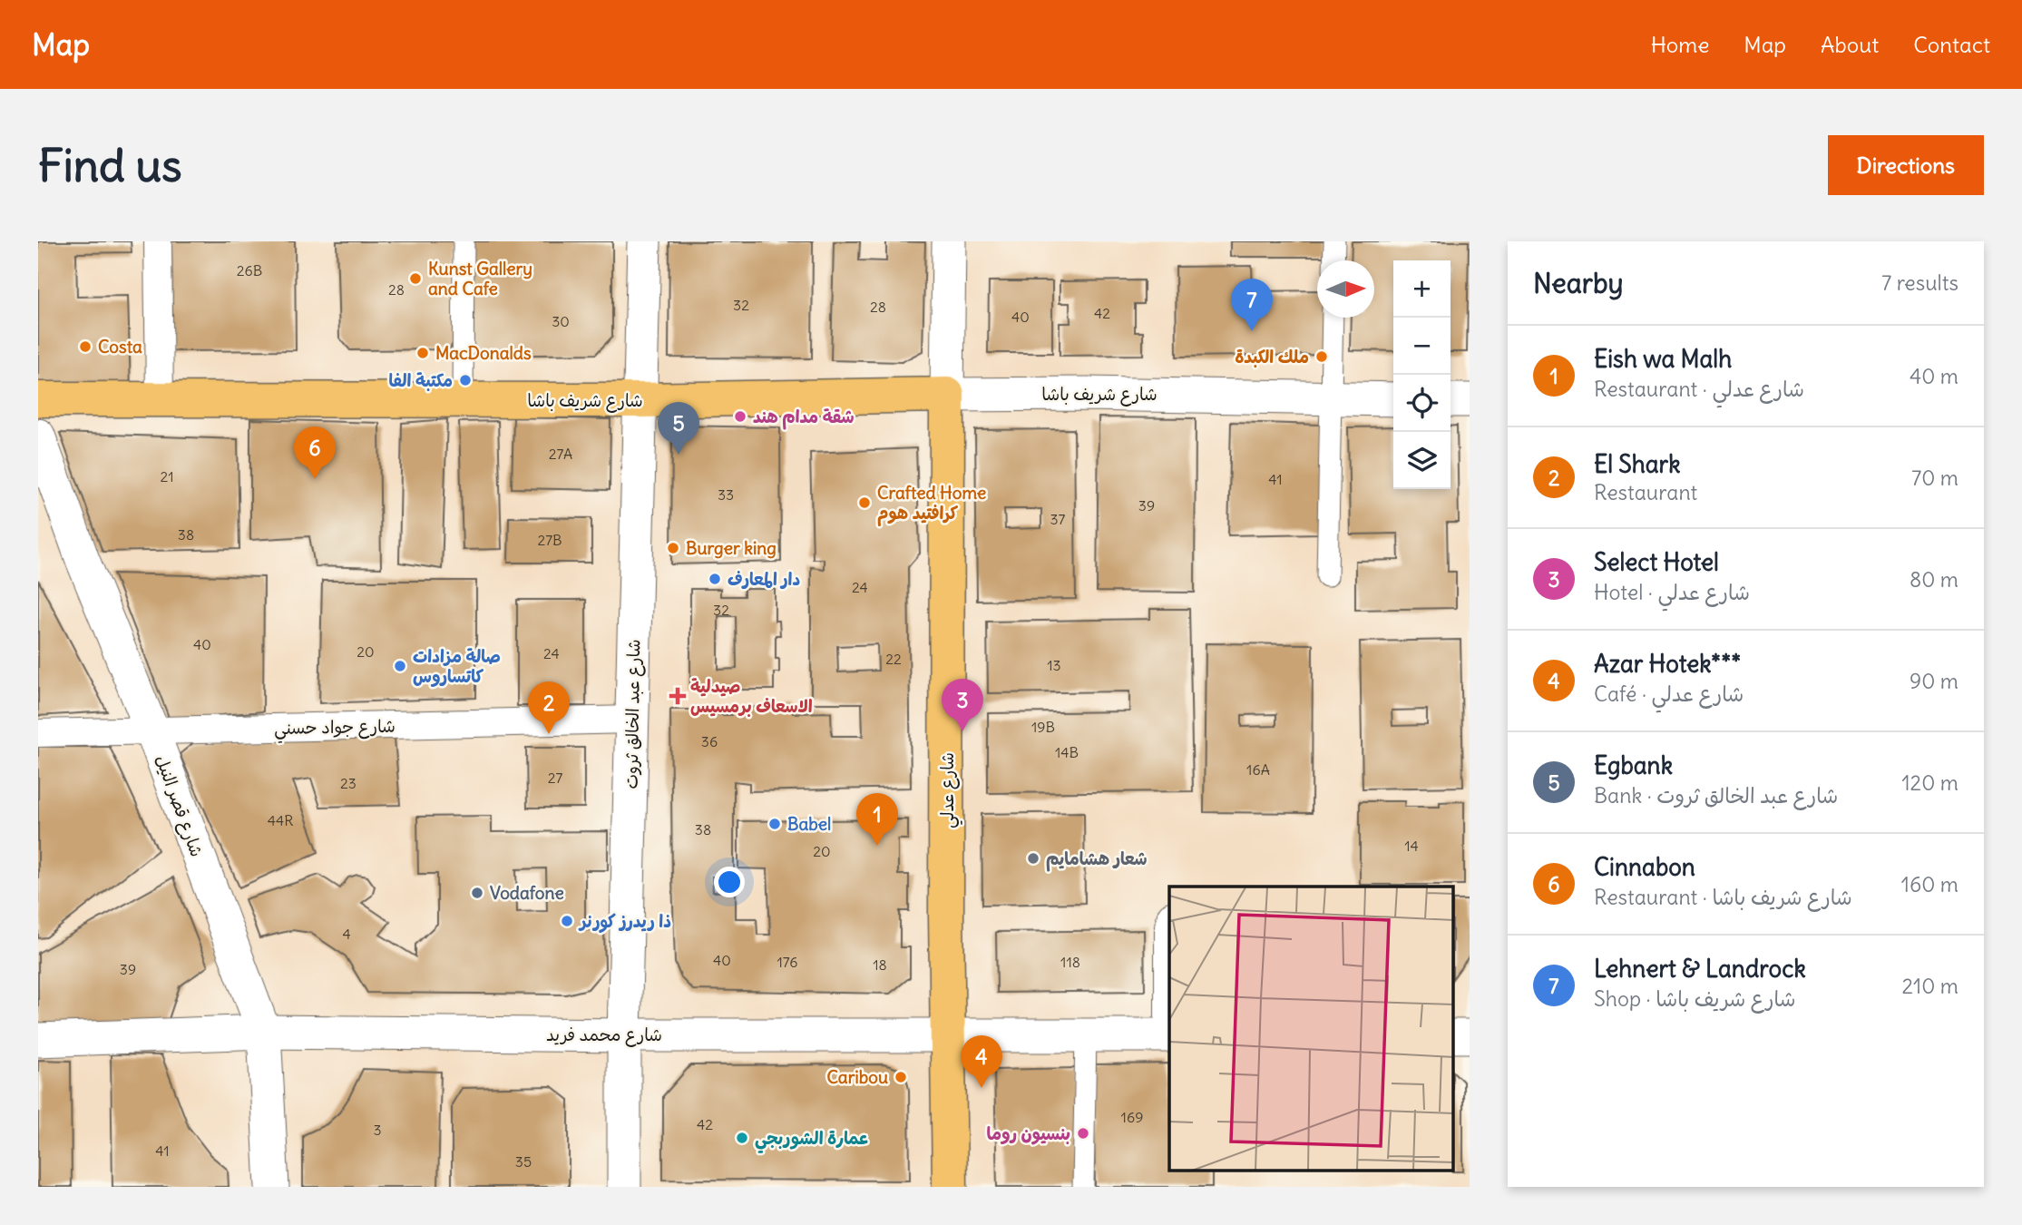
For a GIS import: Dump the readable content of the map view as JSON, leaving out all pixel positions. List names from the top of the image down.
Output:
{
  "streets": {
    "main road": ["شارع شريف باشا", "شارع عدلي"],
    "street": [
      "شارع عبد الخالق ثروت",
      "شارع جواد حسني",
      "شارع قصر النيل",
      "شارع محمد فريد"
    ]
  },
  "crossings": [
    ["شارع شريف باشا", "شارع عبد الخالق ثروت"],
    ["شارع شريف باشا", "شارع عدلي"],
    ["شارع عبد الخالق ثروت", "شارع جواد حسني"],
    ["شارع عبد الخالق ثروت", "شارع محمد فريد"],
    ["شارع جواد حسني", "شارع قصر النيل"],
    ["شارع عدلي", "شارع محمد فريد"],
    ["شارع قصر النيل", "شارع محمد فريد"]
  ],
  "places": {
    "other": [
      "Kunst Gallery and Cafe",
      "Costa",
      "MacDonalds",
      "ملك الكبدة",
      "مكتبة الفا",
      "شقة مدام هند",
      "Crafted Home كرافتيد هوم",
      "Burger king",
      "دار المعارف",
      "صالة مزادات كاتساروس",
      "Babel",
      "شعار هشامايم",
      "Vodafone",
      "ذا ريدرز كورنر",
      "Caribou",
      "بنسيون روما",
      "عمارة الشوربجي"
    ],
    "health": ["صيدلية الاسعاف برمسيس"]
  },
  "house_numbers": [
    "26B",
    "28",
    "32",
    "28",
    "42",
    "40",
    "30",
    "27A",
    "21",
    "41",
    "33",
    "39",
    "37",
    "38",
    "27B",
    "24",
    "32",
    "40",
    "20",
    "24",
    "22",
    "13",
    "19B",
    "36",
    "14B",
    "16A",
    "27",
    "23",
    "44R",
    "38",
    "14",
    "20",
    "4",
    "40",
    "176",
    "118",
    "18",
    "39",
    "169",
    "42",
    "3",
    "41",
    "35"
  ],
  "north": "right",
  "page": {
    "header": "Map",
    "nav": [
      "Home",
      "Map",
      "About",
      "Contact"
    ],
    "buttons": "Directions",
    "title": "Find us",
    "heading": ["Nearby", "7 results"],
    "map_buttons": ["+", "−"],
    "pins": [
      "7",
      "5",
      "6",
      "3",
      "2",
      "1",
      "4"
    ],
    "list": [
      {
        "mark": "1",
        "name": "Eish wa Malh",
        "note": "Restaurant · شارع عدلي",
        "value": "40 m"
      },
      {
        "mark": "2",
        "name": "El Shark",
        "note": "Restaurant",
        "value": "70 m"
      },
      {
        "mark": "3",
        "name": "Select Hotel",
        "note": "Hotel · شارع عدلي",
        "value": "80 m"
      },
      {
        "mark": "4",
        "name": "Azar Hotek***",
        "note": "Café · شارع عدلي",
        "value": "90 m"
      },
      {
        "mark": "5",
        "name": "Egbank",
        "note": "Bank · شارع عبد الخالق ثروت",
        "value": "120 m"
      },
      {
        "mark": "6",
        "name": "Cinnabon",
        "note": "Restaurant · شارع شريف باشا",
        "value": "160 m"
      },
      {
        "mark": "7",
        "name": "Lehnert & Landrock",
        "note": "Shop · شارع شريف باشا",
        "value": "210 m"
      }
    ]
  }
}
